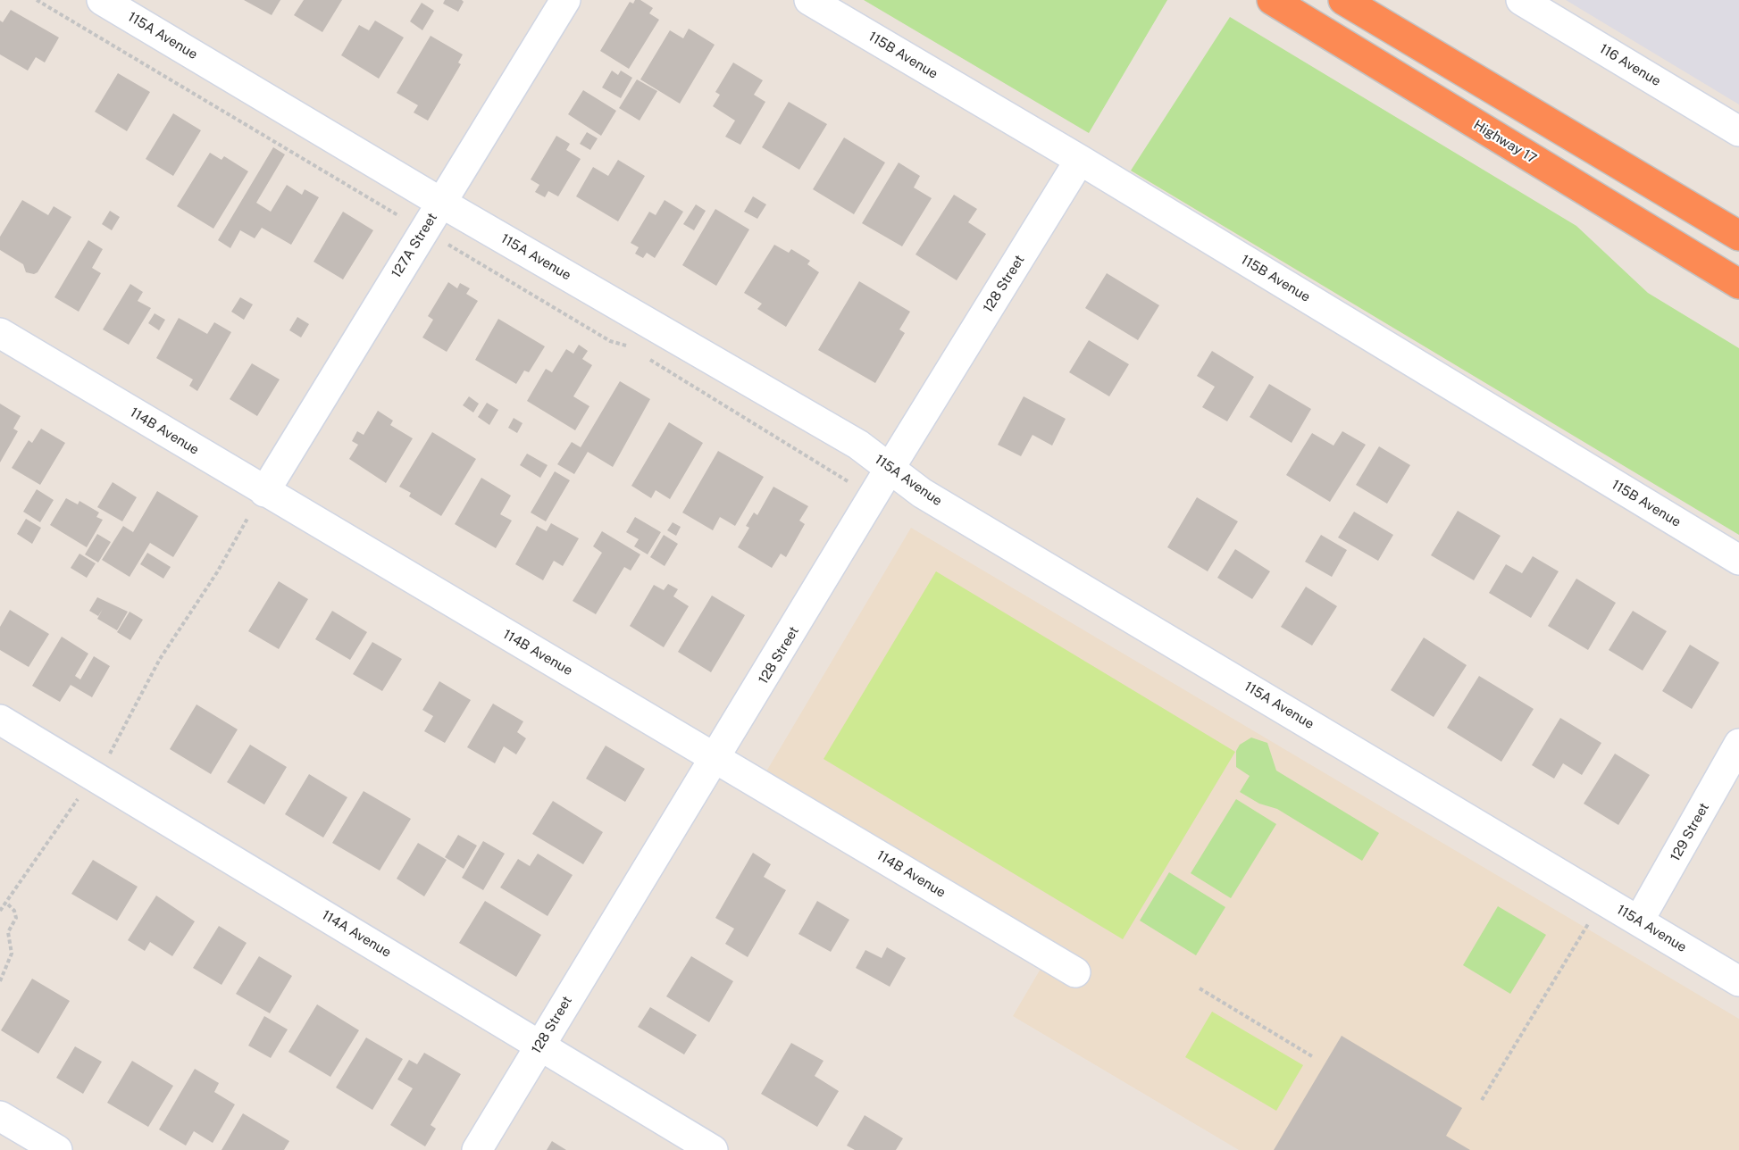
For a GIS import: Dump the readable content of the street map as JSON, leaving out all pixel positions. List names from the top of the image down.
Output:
{
  "streets": {
    "highway": ["Highway 17"],
    "street": [
      "115A Avenue",
      "115B Avenue",
      "116 Avenue",
      "127A Street",
      "128 Street",
      "114B Avenue",
      "129 Street",
      "114A Avenue"
    ]
  },
  "crossings": [
    ["115A Avenue", "127A Street"],
    ["115A Avenue", "128 Street"],
    ["115A Avenue", "129 Street"],
    ["115B Avenue", "128 Street"],
    ["127A Street", "114B Avenue"],
    ["128 Street", "114B Avenue"],
    ["128 Street", "114A Avenue"]
  ]
}
